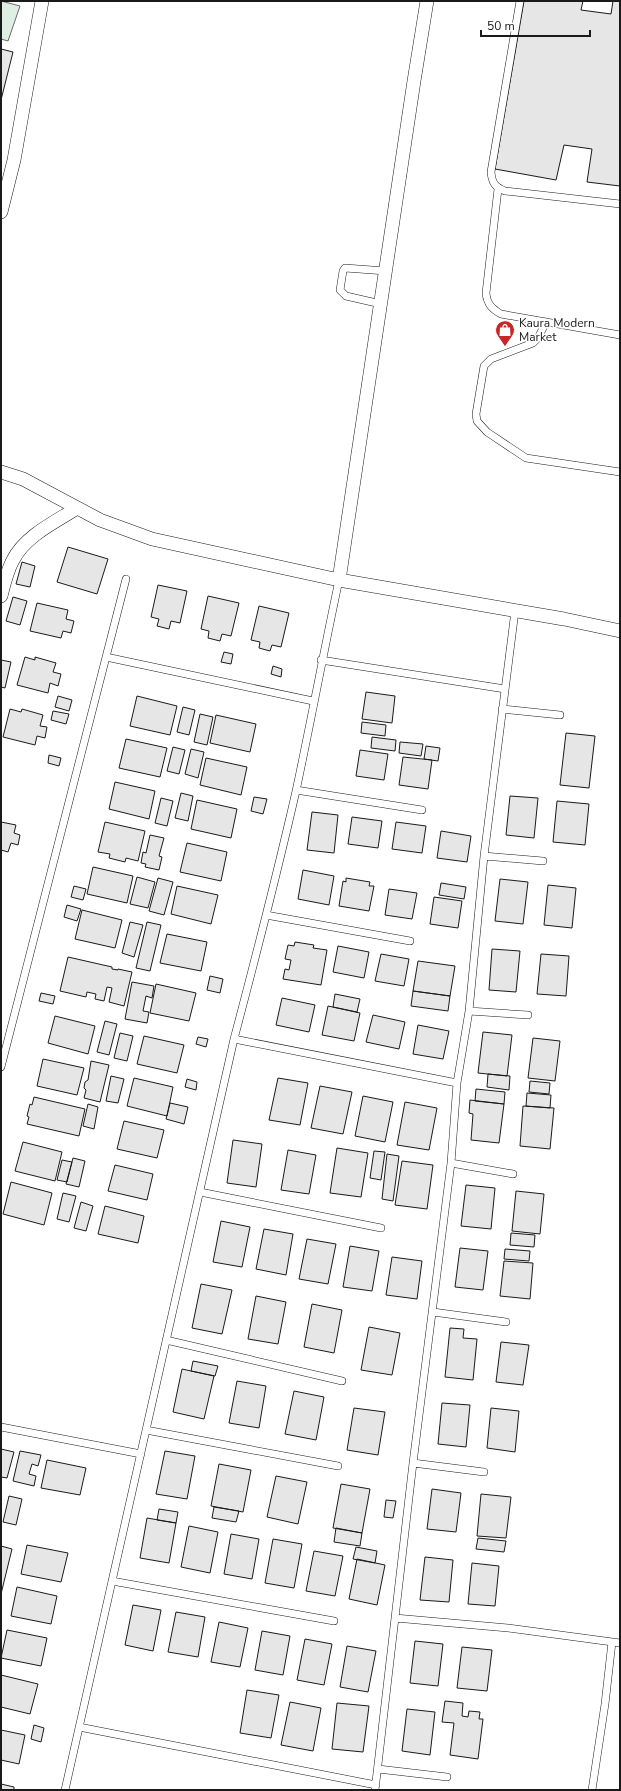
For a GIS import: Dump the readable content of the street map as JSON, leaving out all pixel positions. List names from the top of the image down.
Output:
{
  "places": {
    "shop": ["Kaura Modern Market"]
  },
  "scale_bar": "50 m"
}
